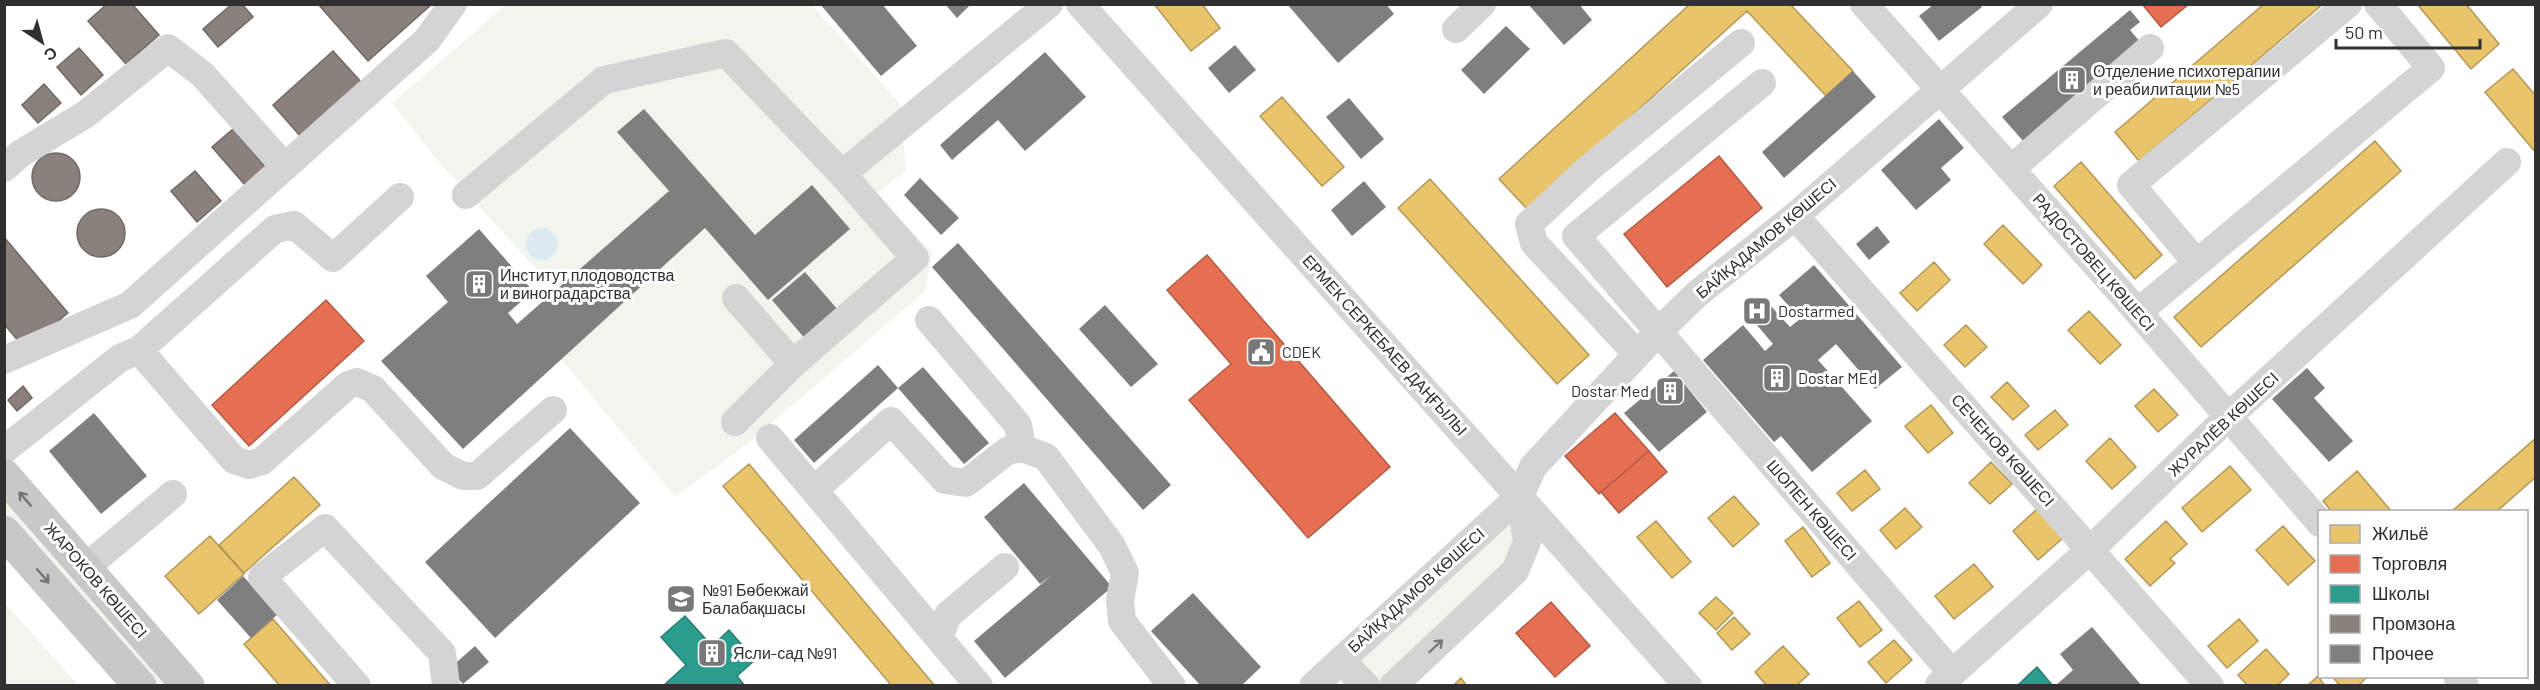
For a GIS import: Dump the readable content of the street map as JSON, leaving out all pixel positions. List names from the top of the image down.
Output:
{
  "streets": {
    "main road": ["ЖАРОКОВ КӨШЕСІ"],
    "street": [
      "БАЙҚАДАМОВ КӨШЕСІ",
      "РАДОСТОВЕЦ КӨШЕСІ",
      "ЕРМЕК СЕРКЕБАЕВ ДАҢҒЫЛЫ",
      "ЖУРАЛЁВ КӨШЕСІ",
      "СЕЧЕНОВ КӨШЕСІ",
      "ШОПЕН КӨШЕСІ"
    ]
  },
  "crossings": [
    ["БАЙҚАДАМОВ КӨШЕСІ", "РАДОСТОВЕЦ КӨШЕСІ"],
    ["БАЙҚАДАМОВ КӨШЕСІ", "ЕРМЕК СЕРКЕБАЕВ ДАҢҒЫЛЫ"],
    ["БАЙҚАДАМОВ КӨШЕСІ", "СЕЧЕНОВ КӨШЕСІ"],
    ["БАЙҚАДАМОВ КӨШЕСІ", "ШОПЕН КӨШЕСІ"],
    ["РАДОСТОВЕЦ КӨШЕСІ", "ЖУРАЛЁВ КӨШЕСІ"],
    ["ЖУРАЛЁВ КӨШЕСІ", "СЕЧЕНОВ КӨШЕСІ"],
    ["ЖУРАЛЁВ КӨШЕСІ", "ШОПЕН КӨШЕСІ"]
  ],
  "places": {
    "building": [
      "Отделение психотерапии и реабилитации №5",
      "Институт плодоводства и виноградарства",
      "Dostar MEd",
      "Dostar Med",
      "Ясли-сад №91"
    ],
    "hospital": ["Dostarmed"],
    "public building": ["CDEK"],
    "school or university": ["№91 Бөбекжай Балабақшасы"]
  },
  "legend": [
    "Жильё",
    "Торговля",
    "Школы",
    "Промзона",
    "Прочее"
  ],
  "scale_bar": "50 m",
  "north": "bottom right"
}
